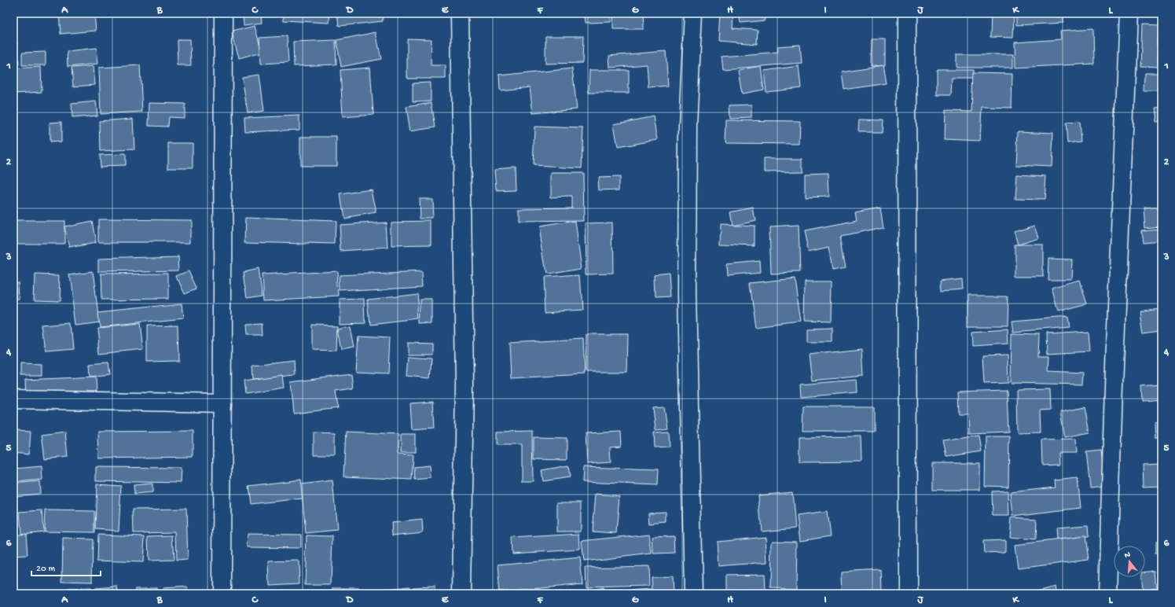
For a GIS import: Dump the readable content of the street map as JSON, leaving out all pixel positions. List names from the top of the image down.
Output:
{
  "scale_bar": "20 m",
  "north": "top",
  "grid": {
    "columns": [
      "A",
      "B",
      "C",
      "D",
      "E",
      "F",
      "G",
      "H",
      "I",
      "J",
      "K",
      "L"
    ],
    "rows": [
      "1",
      "2",
      "3",
      "4",
      "5",
      "6"
    ]
  }
}
